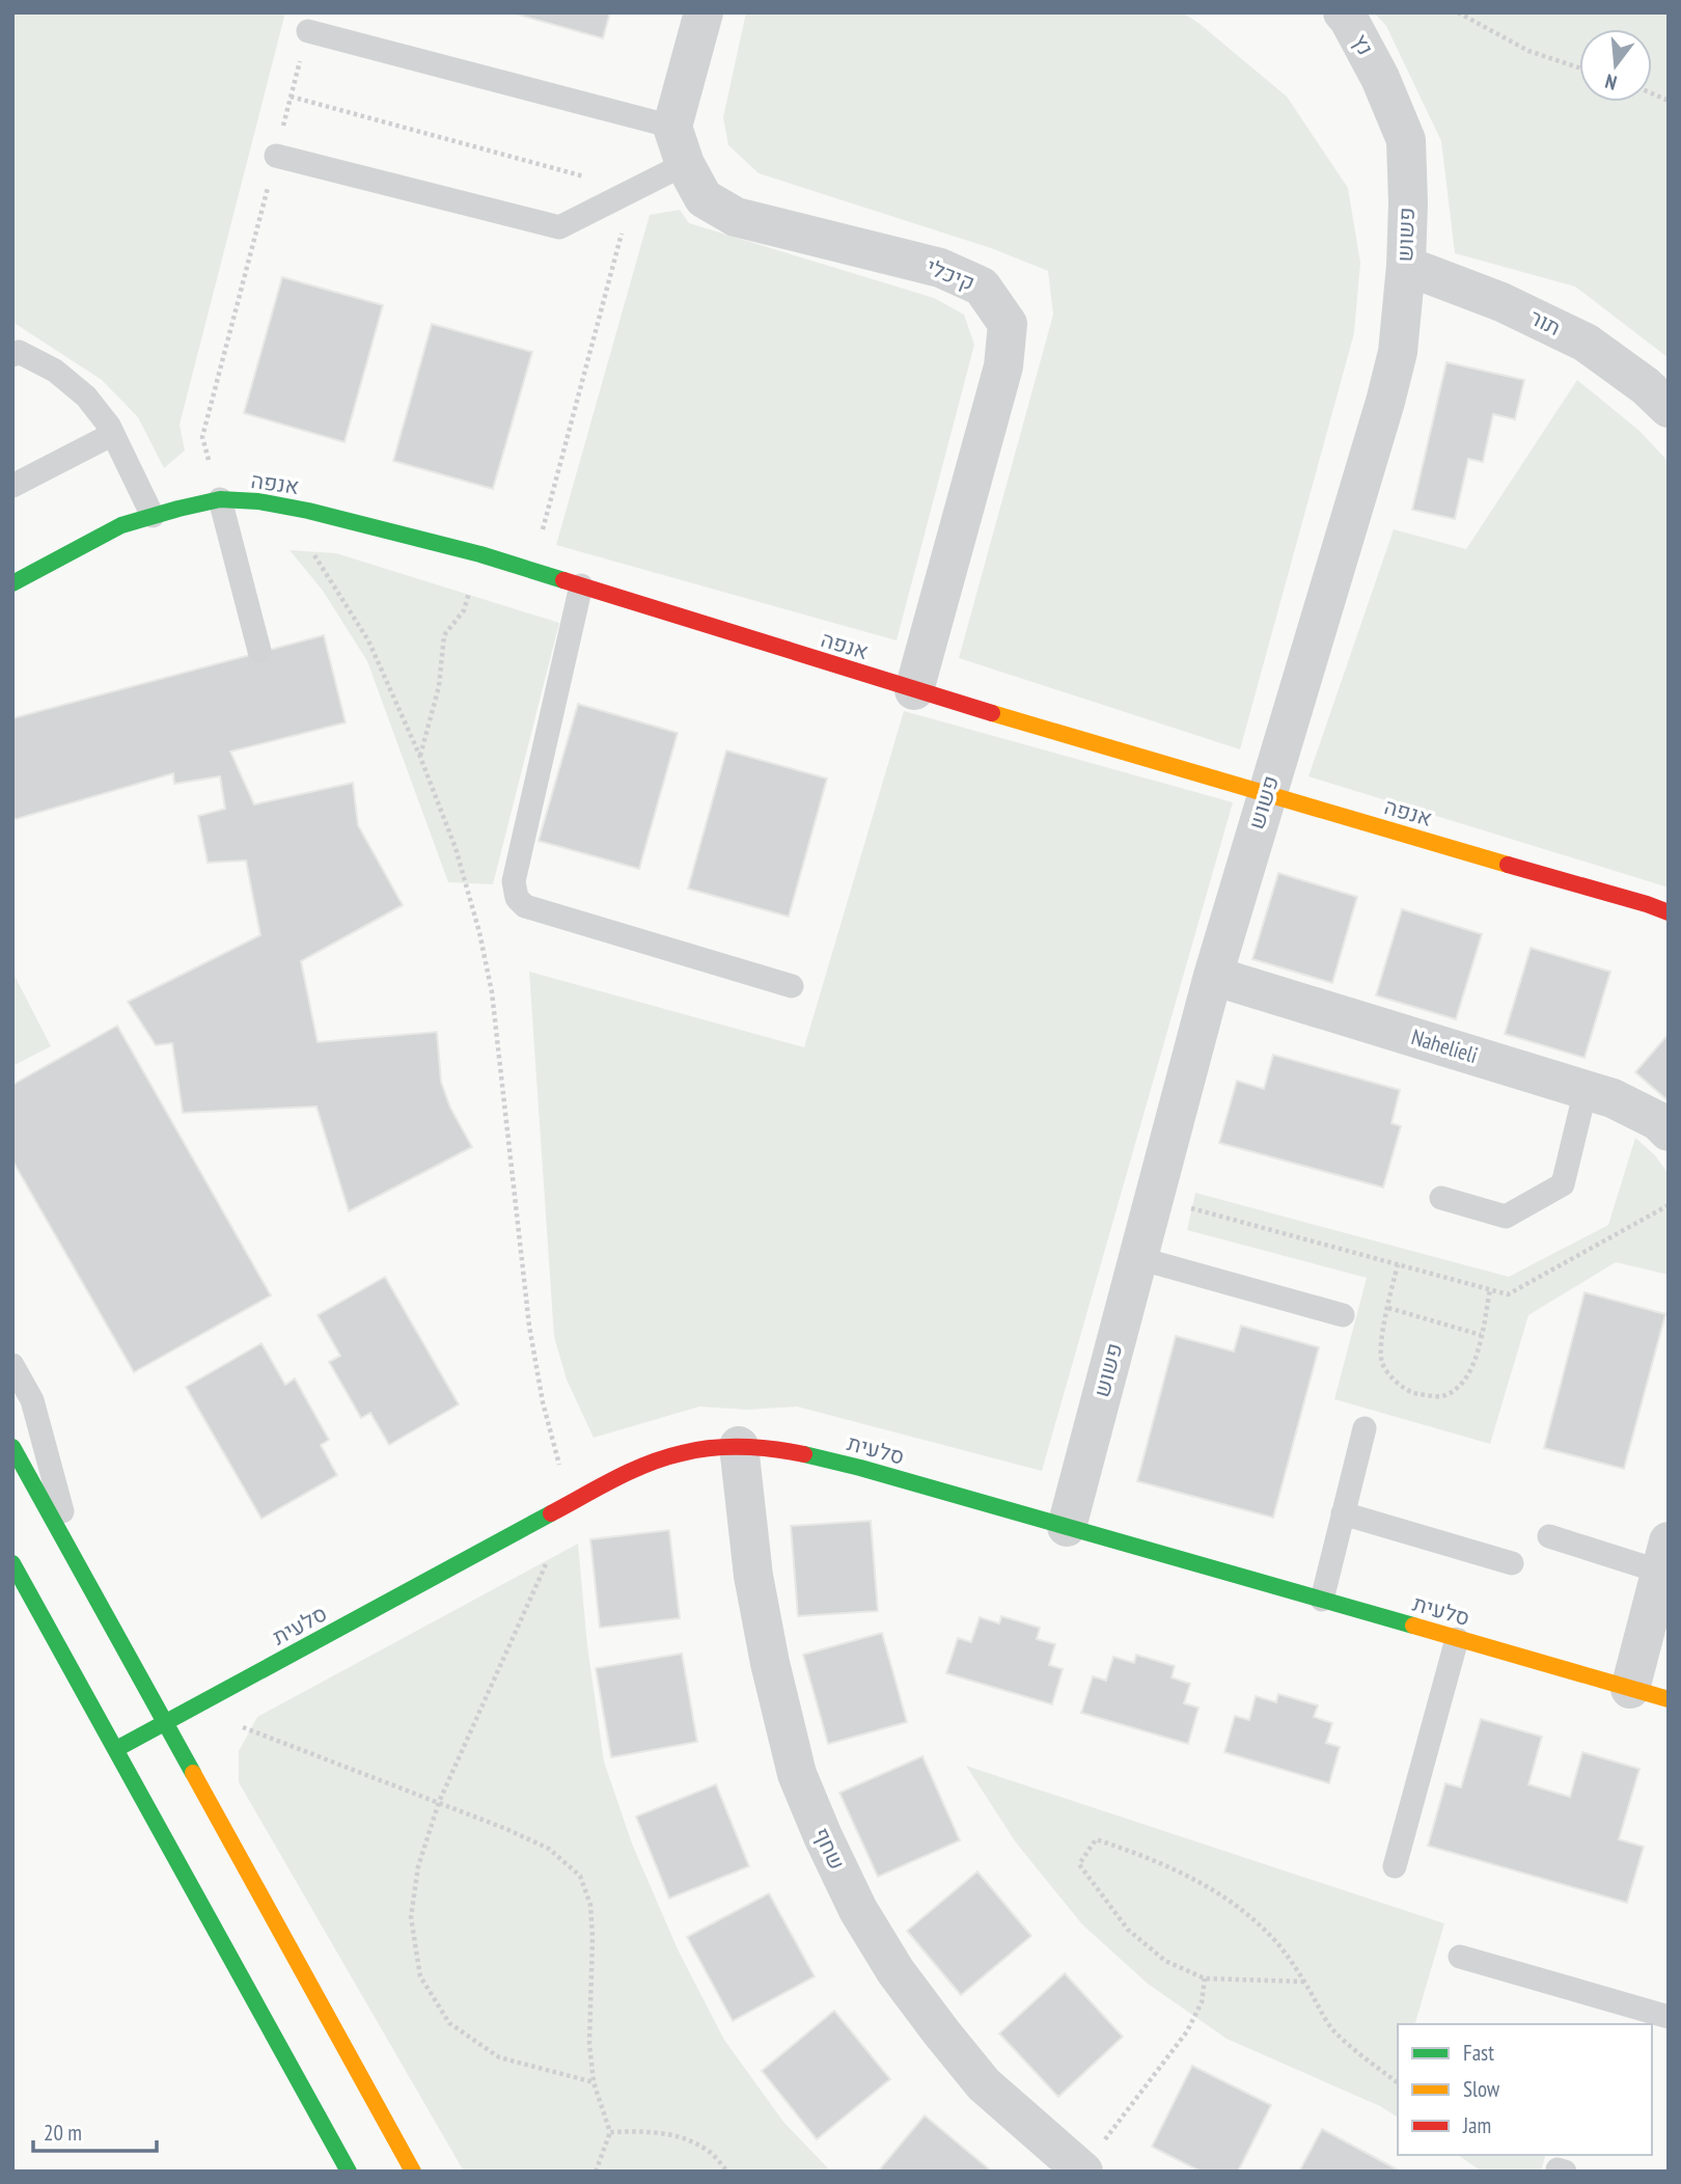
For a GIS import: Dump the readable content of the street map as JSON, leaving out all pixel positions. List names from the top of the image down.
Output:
{
  "streets": {
    "street": [
      "נץ",
      "פשוש",
      "קיכלי",
      "תור",
      "אנפה",
      "Nahelieli",
      "סלעית",
      "שחף"
    ]
  },
  "crossings": [
    ["נץ", "פשוש"],
    ["פשוש", "תור"],
    ["פשוש", "אנפה"],
    ["פשוש", "Nahelieli"],
    ["פשוש", "סלעית"],
    ["קיכלי", "אנפה"],
    ["סלעית", "שחף"]
  ],
  "legend": ["Fast", "Slow", "Jam"],
  "scale_bar": "20 m",
  "north": "bottom"
}
